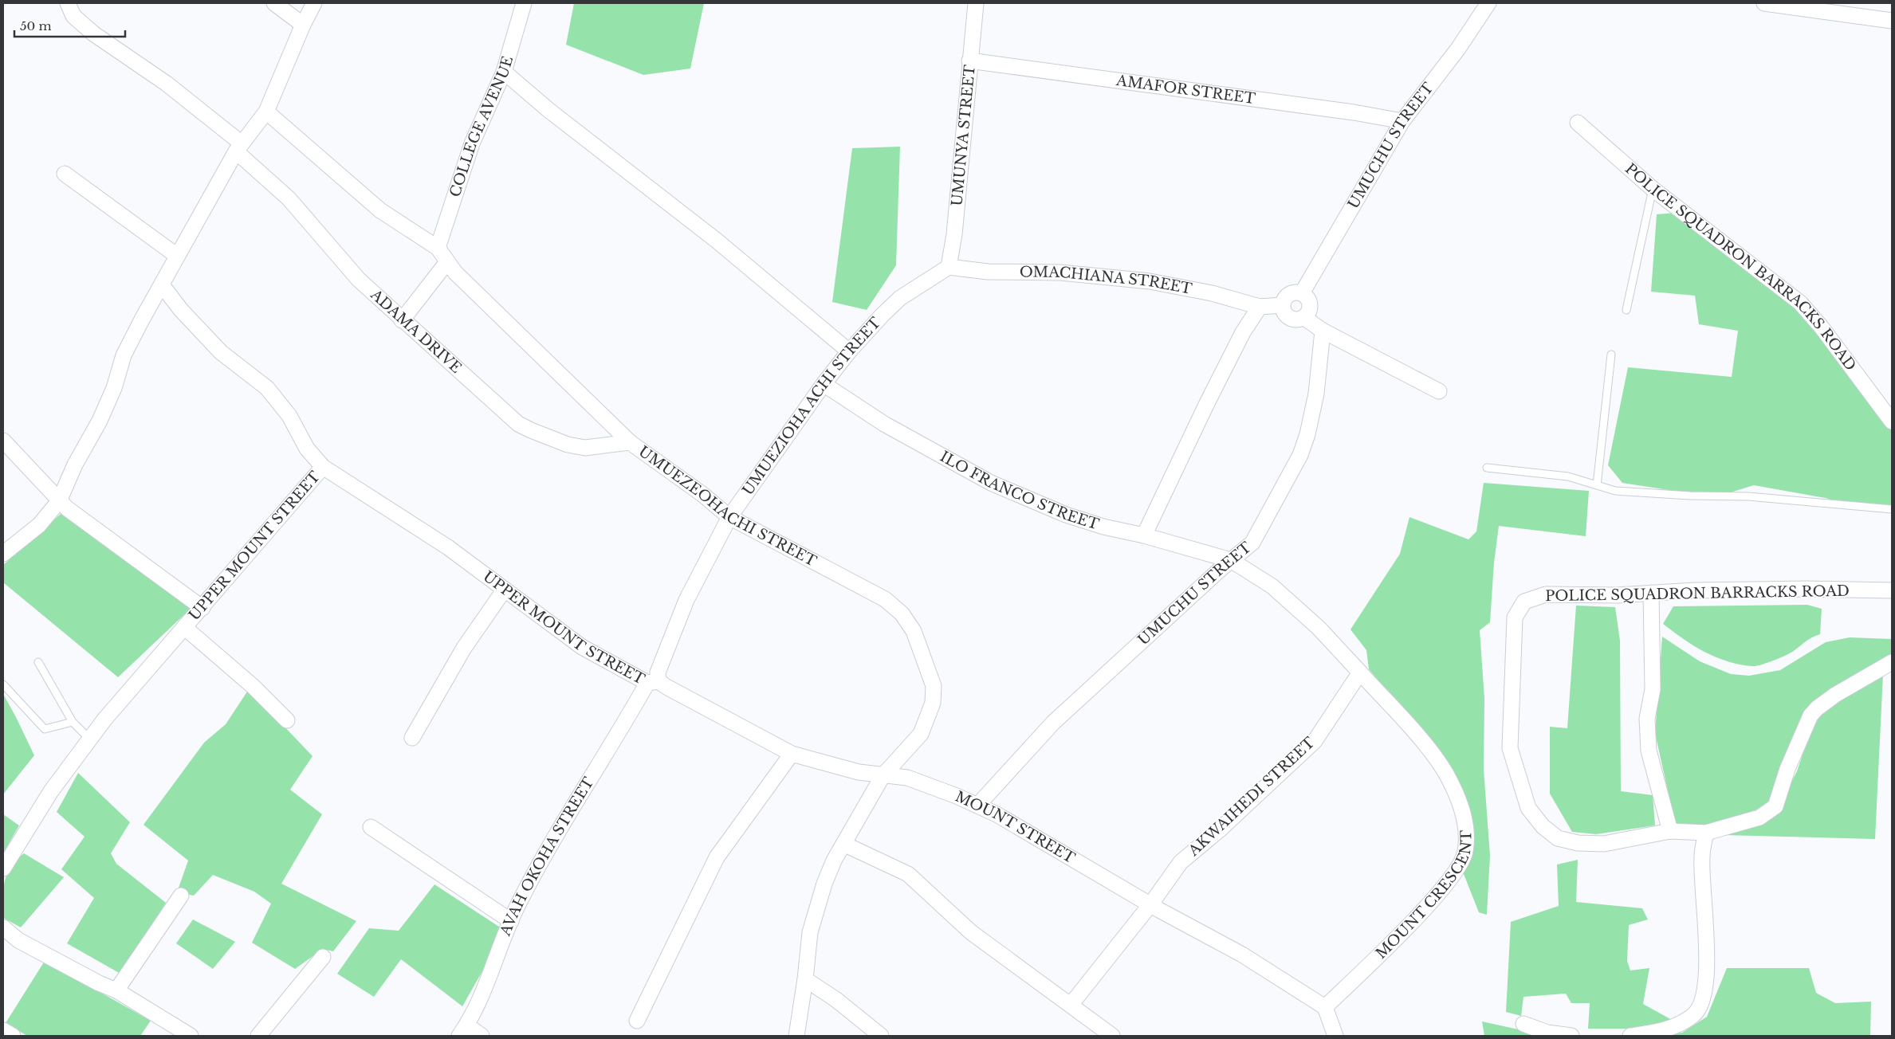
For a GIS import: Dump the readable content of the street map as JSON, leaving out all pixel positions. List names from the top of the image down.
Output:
{
  "streets": {
    "street": [
      "AMAFOR STREET",
      "COLLEGE AVENUE",
      "UMUNYA STREET",
      "UMUCHU STREET",
      "POLICE SQUADRON BARRACKS ROAD",
      "OMACHIANA STREET",
      "ADAMA DRIVE",
      "UMUEZIOHA ACHI STREET",
      "ILO FRANCO STREET",
      "UMUEZEOHACHI STREET",
      "UPPER MOUNT STREET",
      "AKWAIHEDI STREET",
      "MOUNT STREET",
      "AVAH OKOHA STREET",
      "MOUNT CRESCENT"
    ]
  },
  "crossings": [
    ["AMAFOR STREET", "UMUNYA STREET"],
    ["AMAFOR STREET", "UMUCHU STREET"],
    ["COLLEGE AVENUE", "UMUEZEOHACHI STREET"],
    ["UMUNYA STREET", "OMACHIANA STREET"],
    ["UMUNYA STREET", "UMUEZIOHA ACHI STREET"],
    ["UMUCHU STREET", "OMACHIANA STREET"],
    ["UMUCHU STREET", "ILO FRANCO STREET"],
    ["UMUCHU STREET", "MOUNT STREET"],
    ["OMACHIANA STREET", "UMUEZIOHA ACHI STREET"],
    ["ADAMA DRIVE", "UMUEZEOHACHI STREET"],
    ["UMUEZIOHA ACHI STREET", "ILO FRANCO STREET"],
    ["UMUEZIOHA ACHI STREET", "UMUEZEOHACHI STREET"],
    ["UMUEZIOHA ACHI STREET", "UPPER MOUNT STREET"],
    ["UMUEZIOHA ACHI STREET", "MOUNT STREET"],
    ["UMUEZIOHA ACHI STREET", "AVAH OKOHA STREET"],
    ["UMUEZEOHACHI STREET", "MOUNT STREET"],
    ["UPPER MOUNT STREET", "MOUNT STREET"],
    ["UPPER MOUNT STREET", "AVAH OKOHA STREET"],
    ["AKWAIHEDI STREET", "MOUNT STREET"],
    ["AKWAIHEDI STREET", "MOUNT CRESCENT"],
    ["MOUNT STREET", "AVAH OKOHA STREET"],
    ["MOUNT STREET", "MOUNT CRESCENT"]
  ],
  "scale_bar": "50 m"
}
